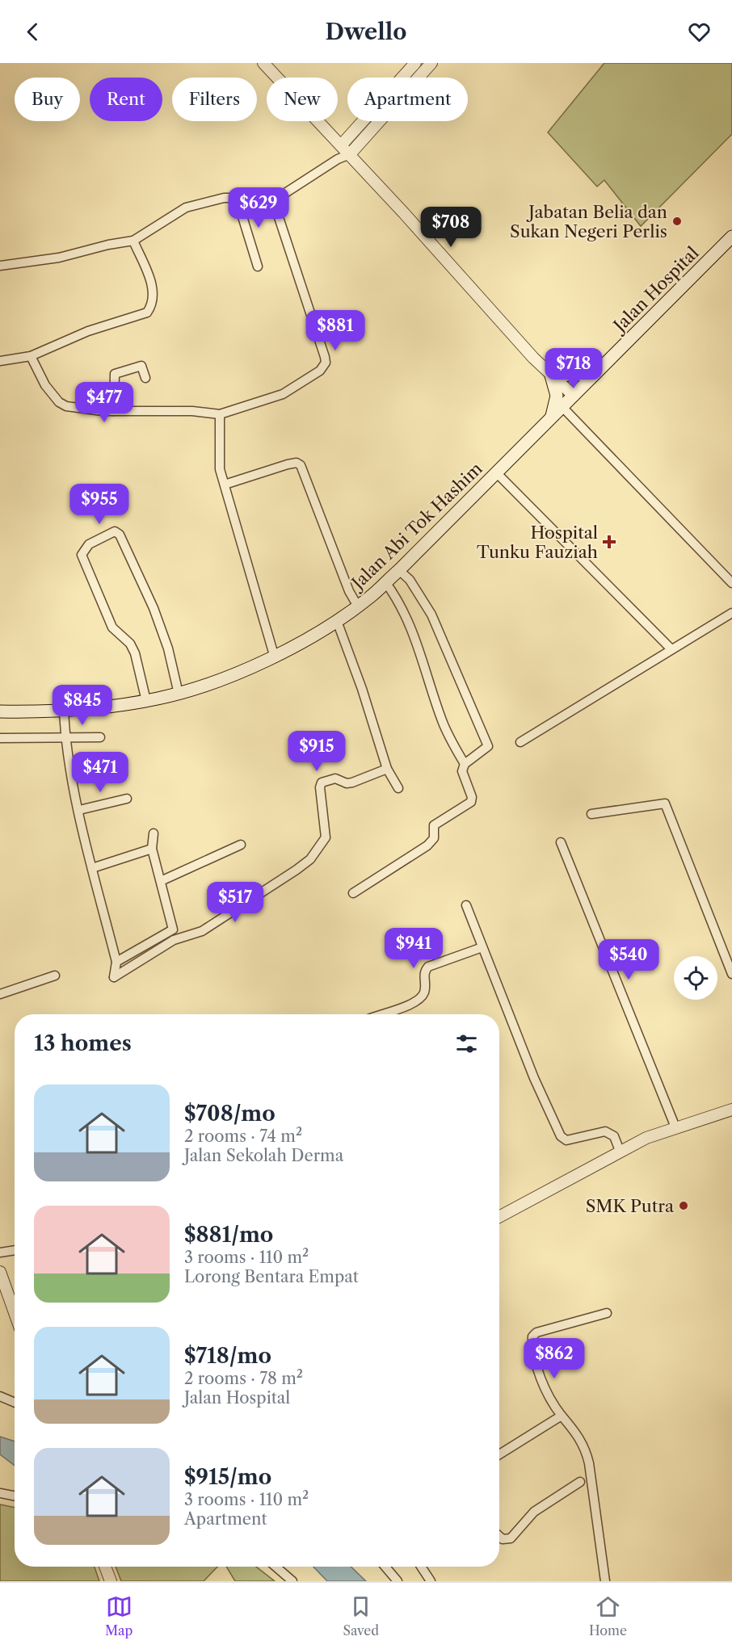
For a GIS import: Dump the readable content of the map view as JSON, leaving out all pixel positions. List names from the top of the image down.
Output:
{
  "streets": {
    "main road": ["Jalan Hospital", "Jalan Abi Tok Hashim"]
  },
  "crossings": [
    ["Jalan Hospital", "Jalan Abi Tok Hashim"]
  ],
  "places": {
    "other": ["Jabatan Belia dan Sukan Negeri Perlis", "SMK Putra"],
    "health": ["Hospital Tunku Fauziah"]
  },
  "page": {
    "header": "Dwello",
    "chip": [
      "Buy",
      "Rent",
      "Filters",
      "New",
      "Apartment"
    ],
    "price": [
      "$629",
      "$708",
      "$881",
      "$718",
      "$477",
      "$955",
      "$845",
      "$915",
      "$471",
      "$517",
      "$941",
      "$540",
      "$862"
    ],
    "heading": "13 homes",
    "list": [
      {
        "name": "$708/mo",
        "note": "2 rooms · 74 m² · Jalan Sekolah Derma"
      },
      {
        "name": "$881/mo",
        "note": "3 rooms · 110 m² · Lorong Bentara Empat"
      },
      {
        "name": "$718/mo",
        "note": "2 rooms · 78 m² · Jalan Hospital"
      },
      {
        "name": "$915/mo",
        "note": "3 rooms · 110 m² · Apartment"
      }
    ],
    "tabs": ["Map", "Saved", "Home"]
  }
}
